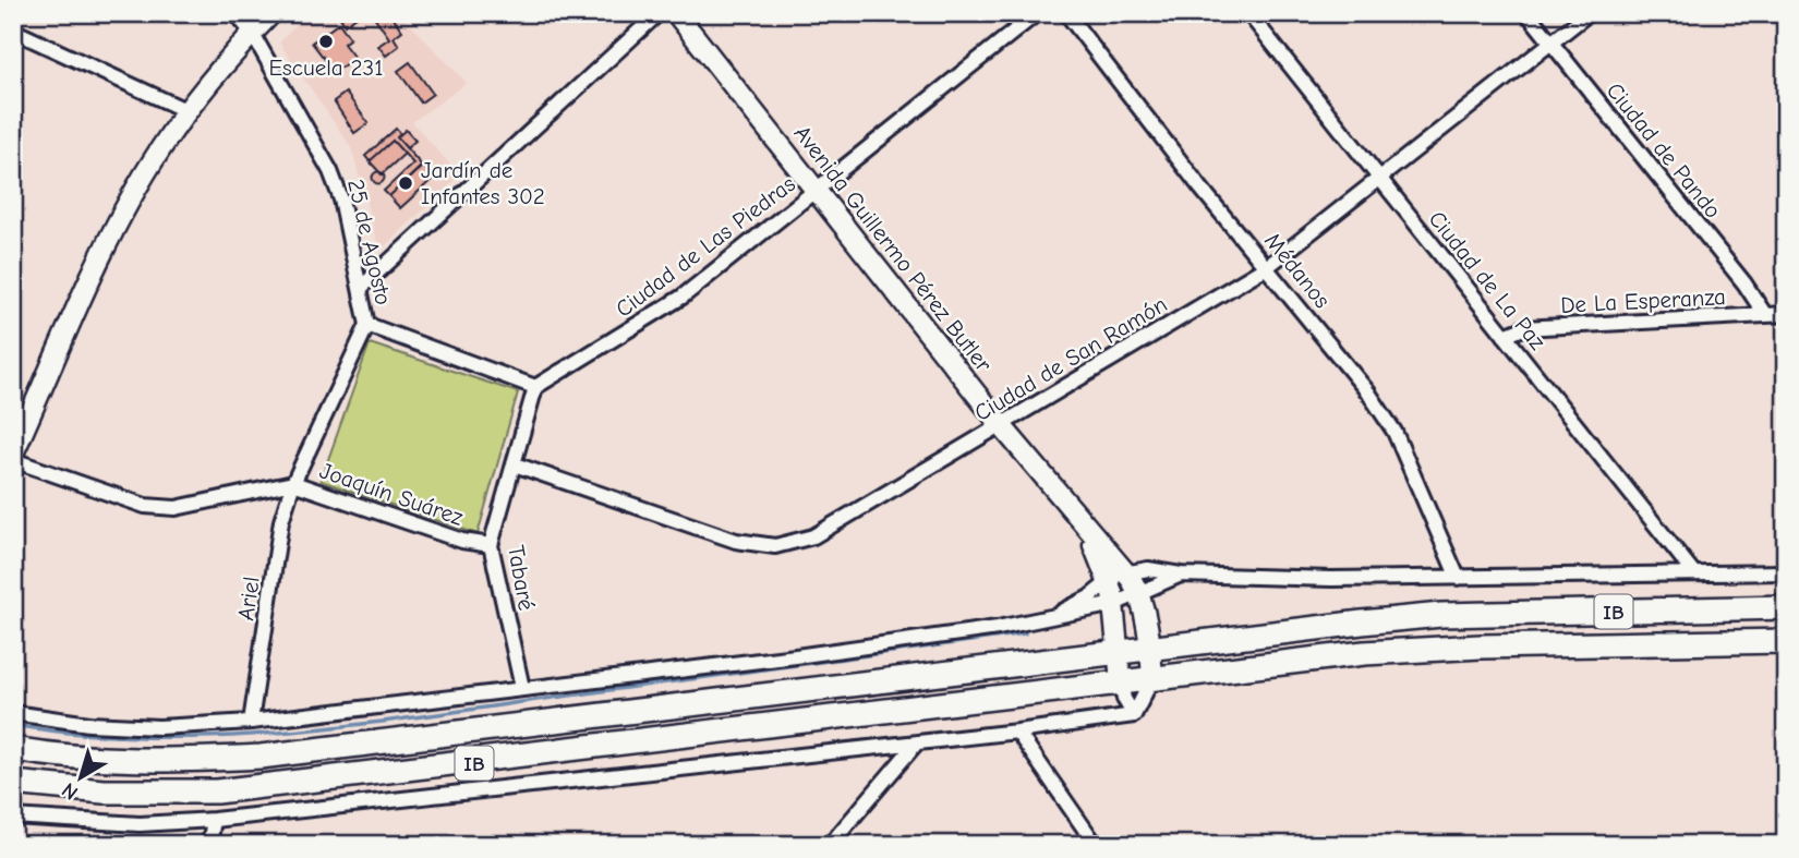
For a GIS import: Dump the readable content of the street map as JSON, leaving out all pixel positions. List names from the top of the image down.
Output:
{
  "streets": {
    "highway": ["IB"],
    "street": [
      "Ciudad de Pando",
      "25 de Agosto",
      "Ciudad de Las Piedras",
      "Avenida Guillermo Pérez Butler",
      "Médanos",
      "Ciudad de La Paz",
      "De La Esperanza",
      "Ciudad de San Ramón",
      "Joaquín Suárez",
      "Tabaré",
      "Ariel"
    ]
  },
  "crossings": [
    ["Ciudad de Pando", "De La Esperanza"],
    ["Ciudad de Pando", "Ciudad de San Ramón"],
    ["25 de Agosto", "Ariel"],
    ["Ciudad de Las Piedras", "Avenida Guillermo Pérez Butler"],
    ["Ciudad de Las Piedras", "Tabaré"],
    ["Avenida Guillermo Pérez Butler", "Ciudad de San Ramón"],
    ["Avenida Guillermo Pérez Butler", "IB"],
    ["Médanos", "Ciudad de San Ramón"],
    ["Ciudad de La Paz", "De La Esperanza"],
    ["Ciudad de La Paz", "Ciudad de San Ramón"],
    ["Ciudad de San Ramón", "Tabaré"],
    ["Joaquín Suárez", "Tabaré"],
    ["Joaquín Suárez", "Ariel"]
  ],
  "places": ["Escuela 231", "Jardín de Infantes 302"],
  "north": "bottom left"
}
